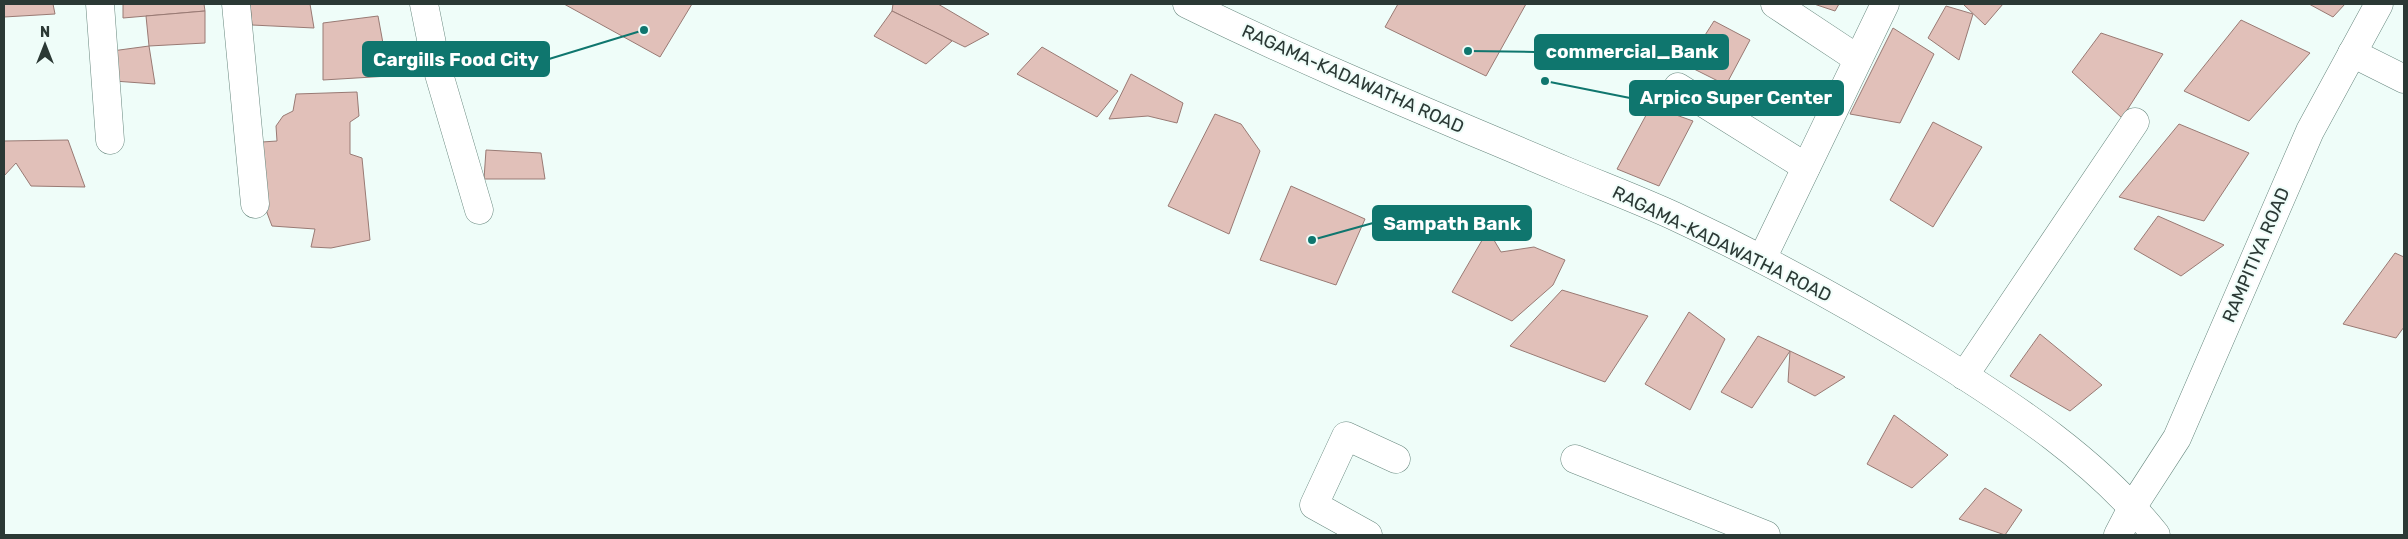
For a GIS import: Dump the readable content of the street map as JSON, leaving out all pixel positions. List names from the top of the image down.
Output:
{
  "streets": {
    "street": ["RAGAMA-KADAWATHA ROAD", "RAMPITIYA ROAD"]
  },
  "crossings": [
    ["RAGAMA-KADAWATHA ROAD", "RAMPITIYA ROAD"]
  ],
  "places": [
    "Cargills Food City",
    "commercial_Bank",
    "Arpico Super Center",
    "Sampath Bank"
  ],
  "north": "top"
}
